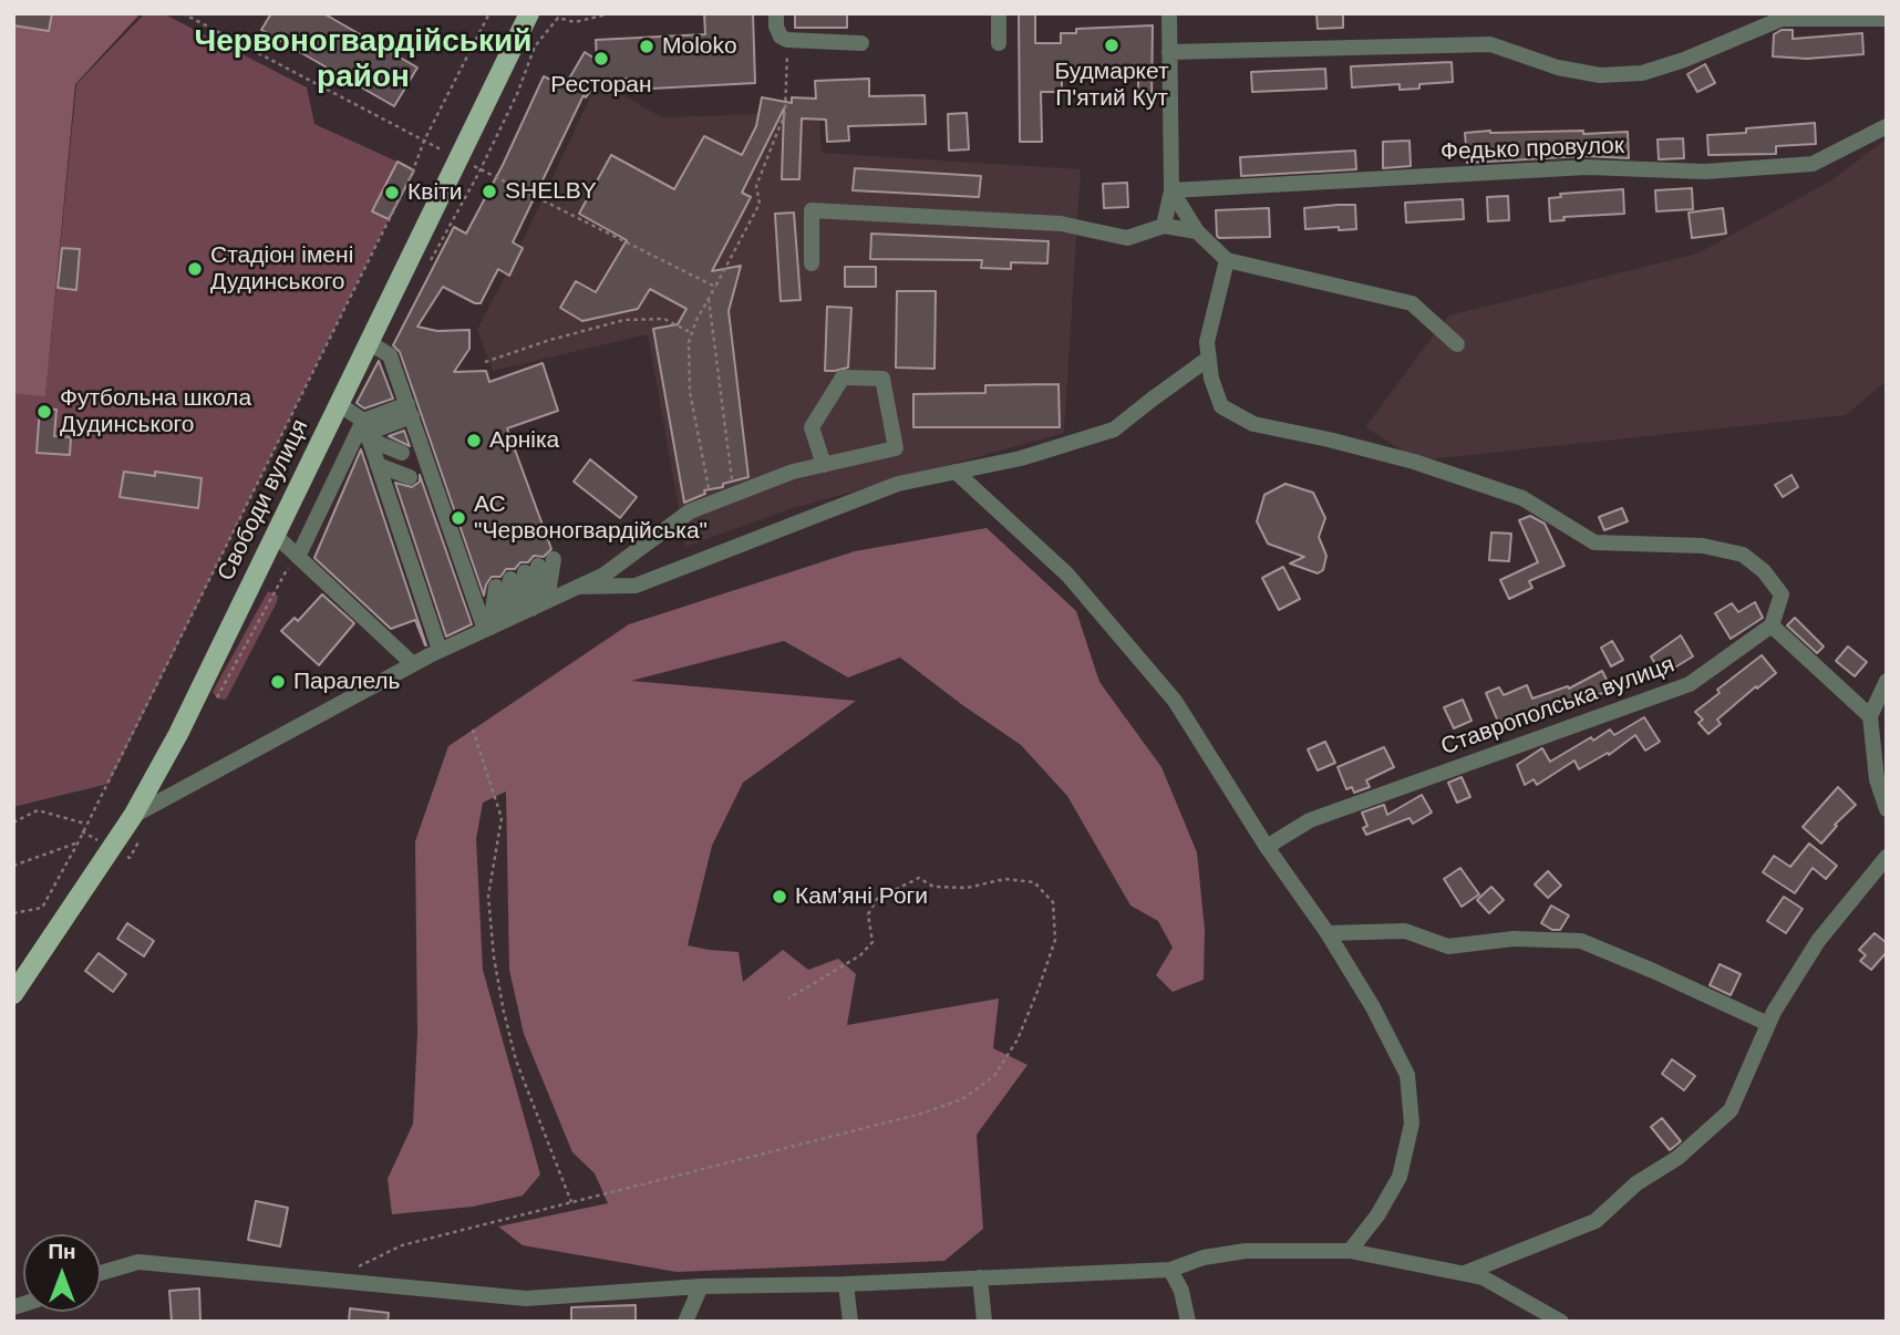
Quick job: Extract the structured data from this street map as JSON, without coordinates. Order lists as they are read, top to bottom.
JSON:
{
  "streets": {
    "main road": ["Свободи вулиця"],
    "street": ["Федько провулок", "Ставрополська вулиця"]
  },
  "districts": ["Червоногвардійський район"],
  "places": [
    "Будмаркет П'ятий Кут",
    "Moloko",
    "Ресторан",
    "SHELBY",
    "Квіти",
    "Стадіон імені Дудинського",
    "Футбольна школа Дудинського",
    "Арніка",
    "АС \"Червоногвардійська\"",
    "Паралель",
    "Кам'яні Роги"
  ],
  "north": "top"
}
